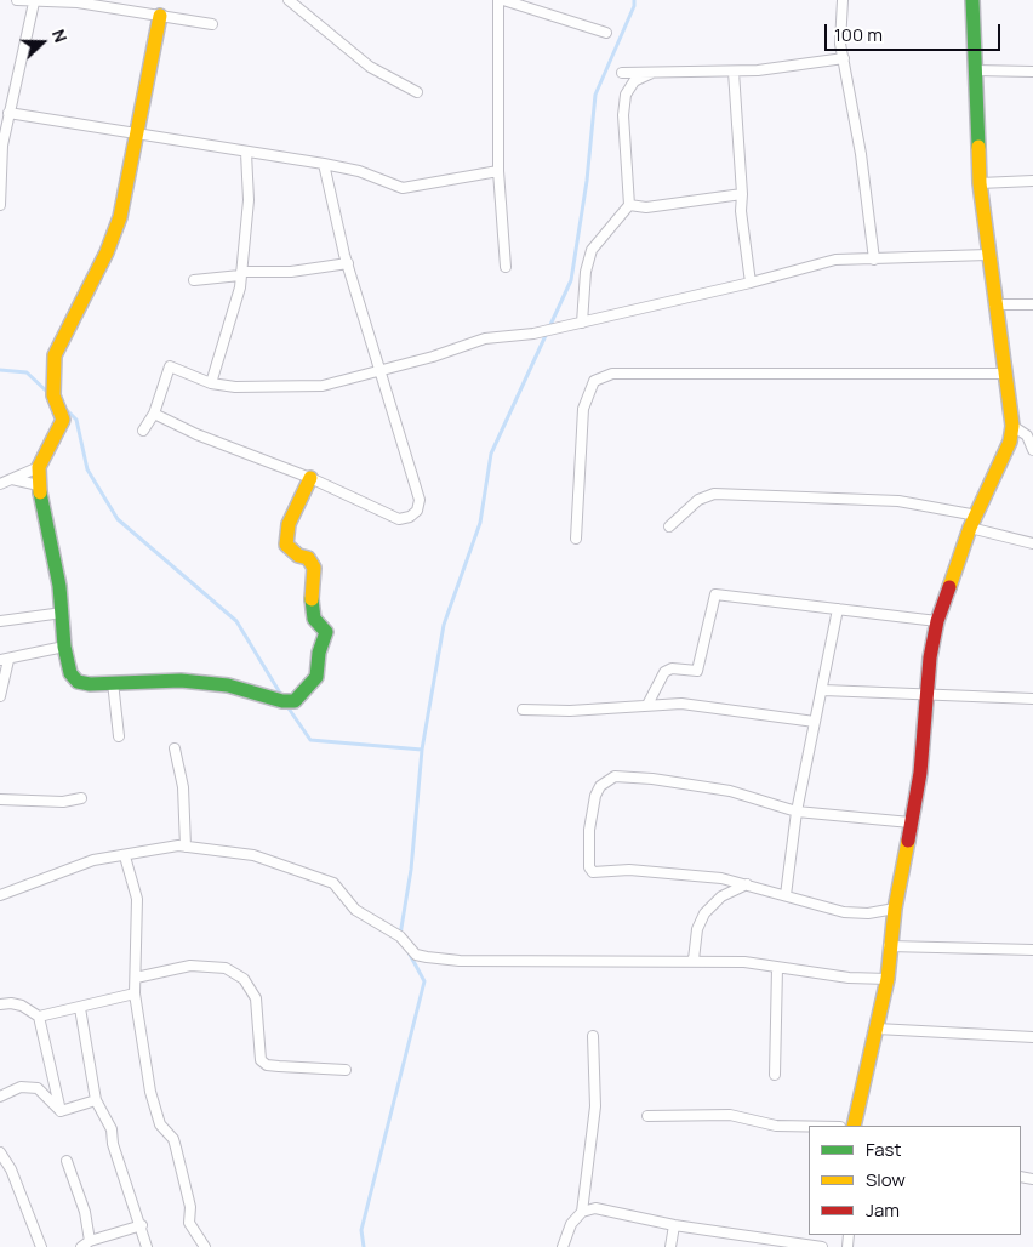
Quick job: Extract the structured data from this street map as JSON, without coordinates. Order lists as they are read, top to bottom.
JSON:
{
  "legend": ["Fast", "Slow", "Jam"],
  "scale_bar": "100 m",
  "north": "right"
}
